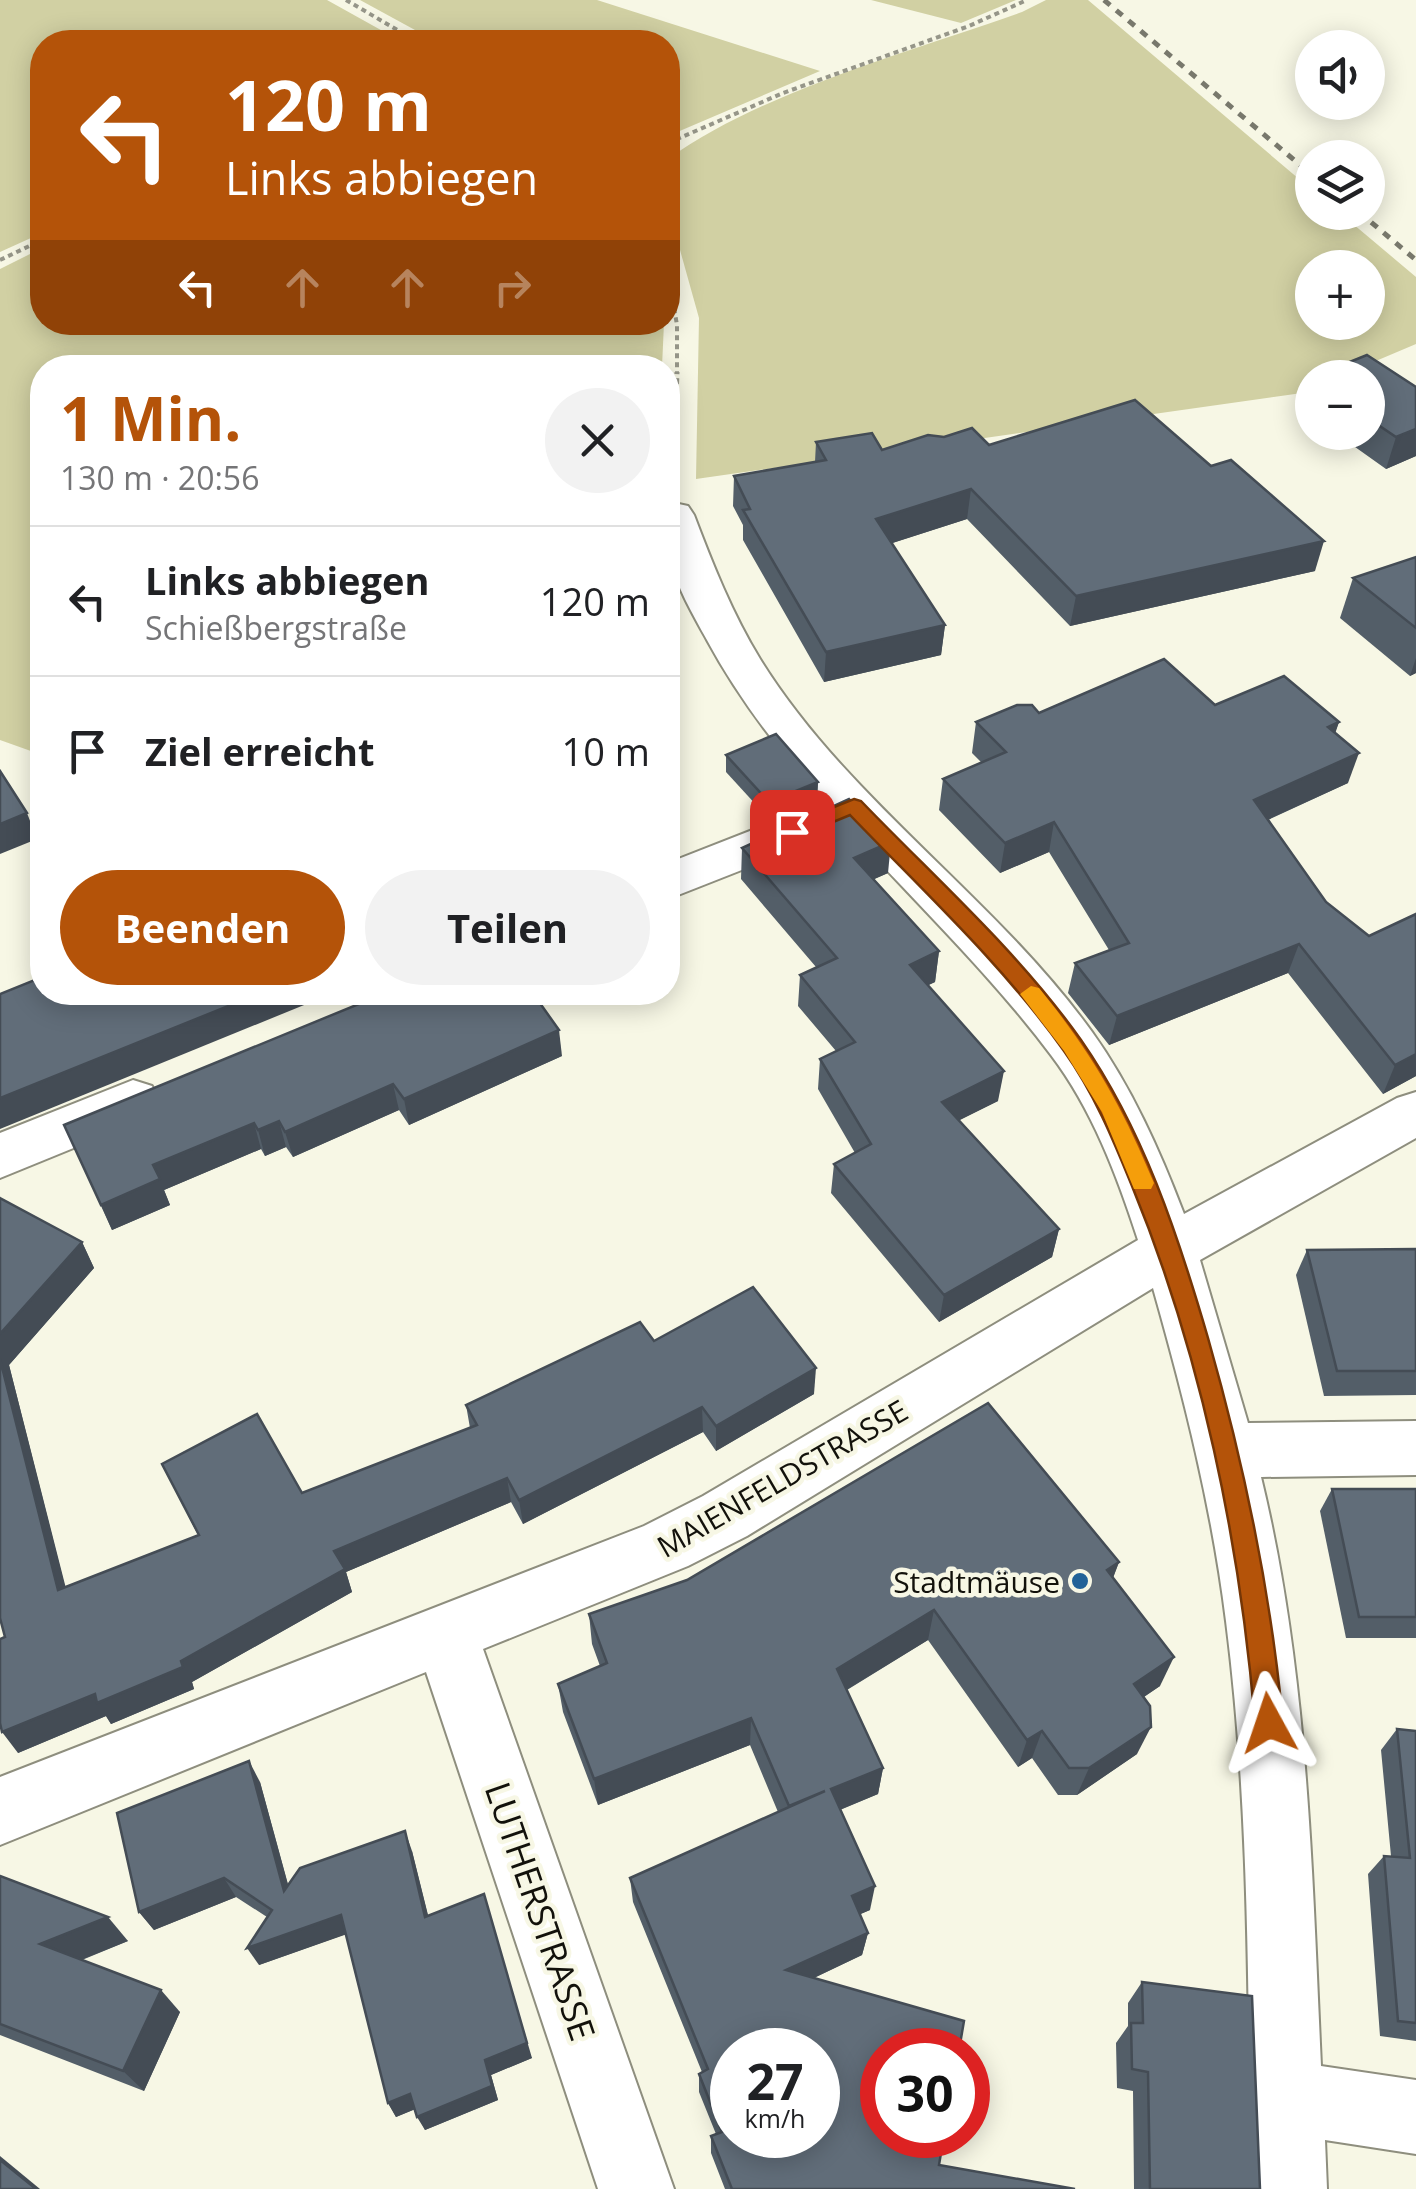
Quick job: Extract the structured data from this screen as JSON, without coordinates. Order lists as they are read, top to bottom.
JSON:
{
  "streets": {
    "street": ["MAIENFELDSTRASSE", "LUTHERSTRASSE"]
  },
  "crossings": [
    ["MAIENFELDSTRASSE", "LUTHERSTRASSE"]
  ],
  "places": ["Stadtmäuse"],
  "page": {
    "map_buttons": ["+", "−"],
    "turn": ["120 m", "Links abbiegen"],
    "heading": ["1 Min.", "130 m · 20:56"],
    "list": [
      {
        "name": "Links abbiegen",
        "note": "Schießbergstraße",
        "value": "120 m"
      },
      {
        "name": "Ziel erreicht",
        "value": "10 m"
      }
    ],
    "buttons": ["Beenden", "Teilen"],
    "speed": "27 km/h",
    "limit": "30"
  }
}
